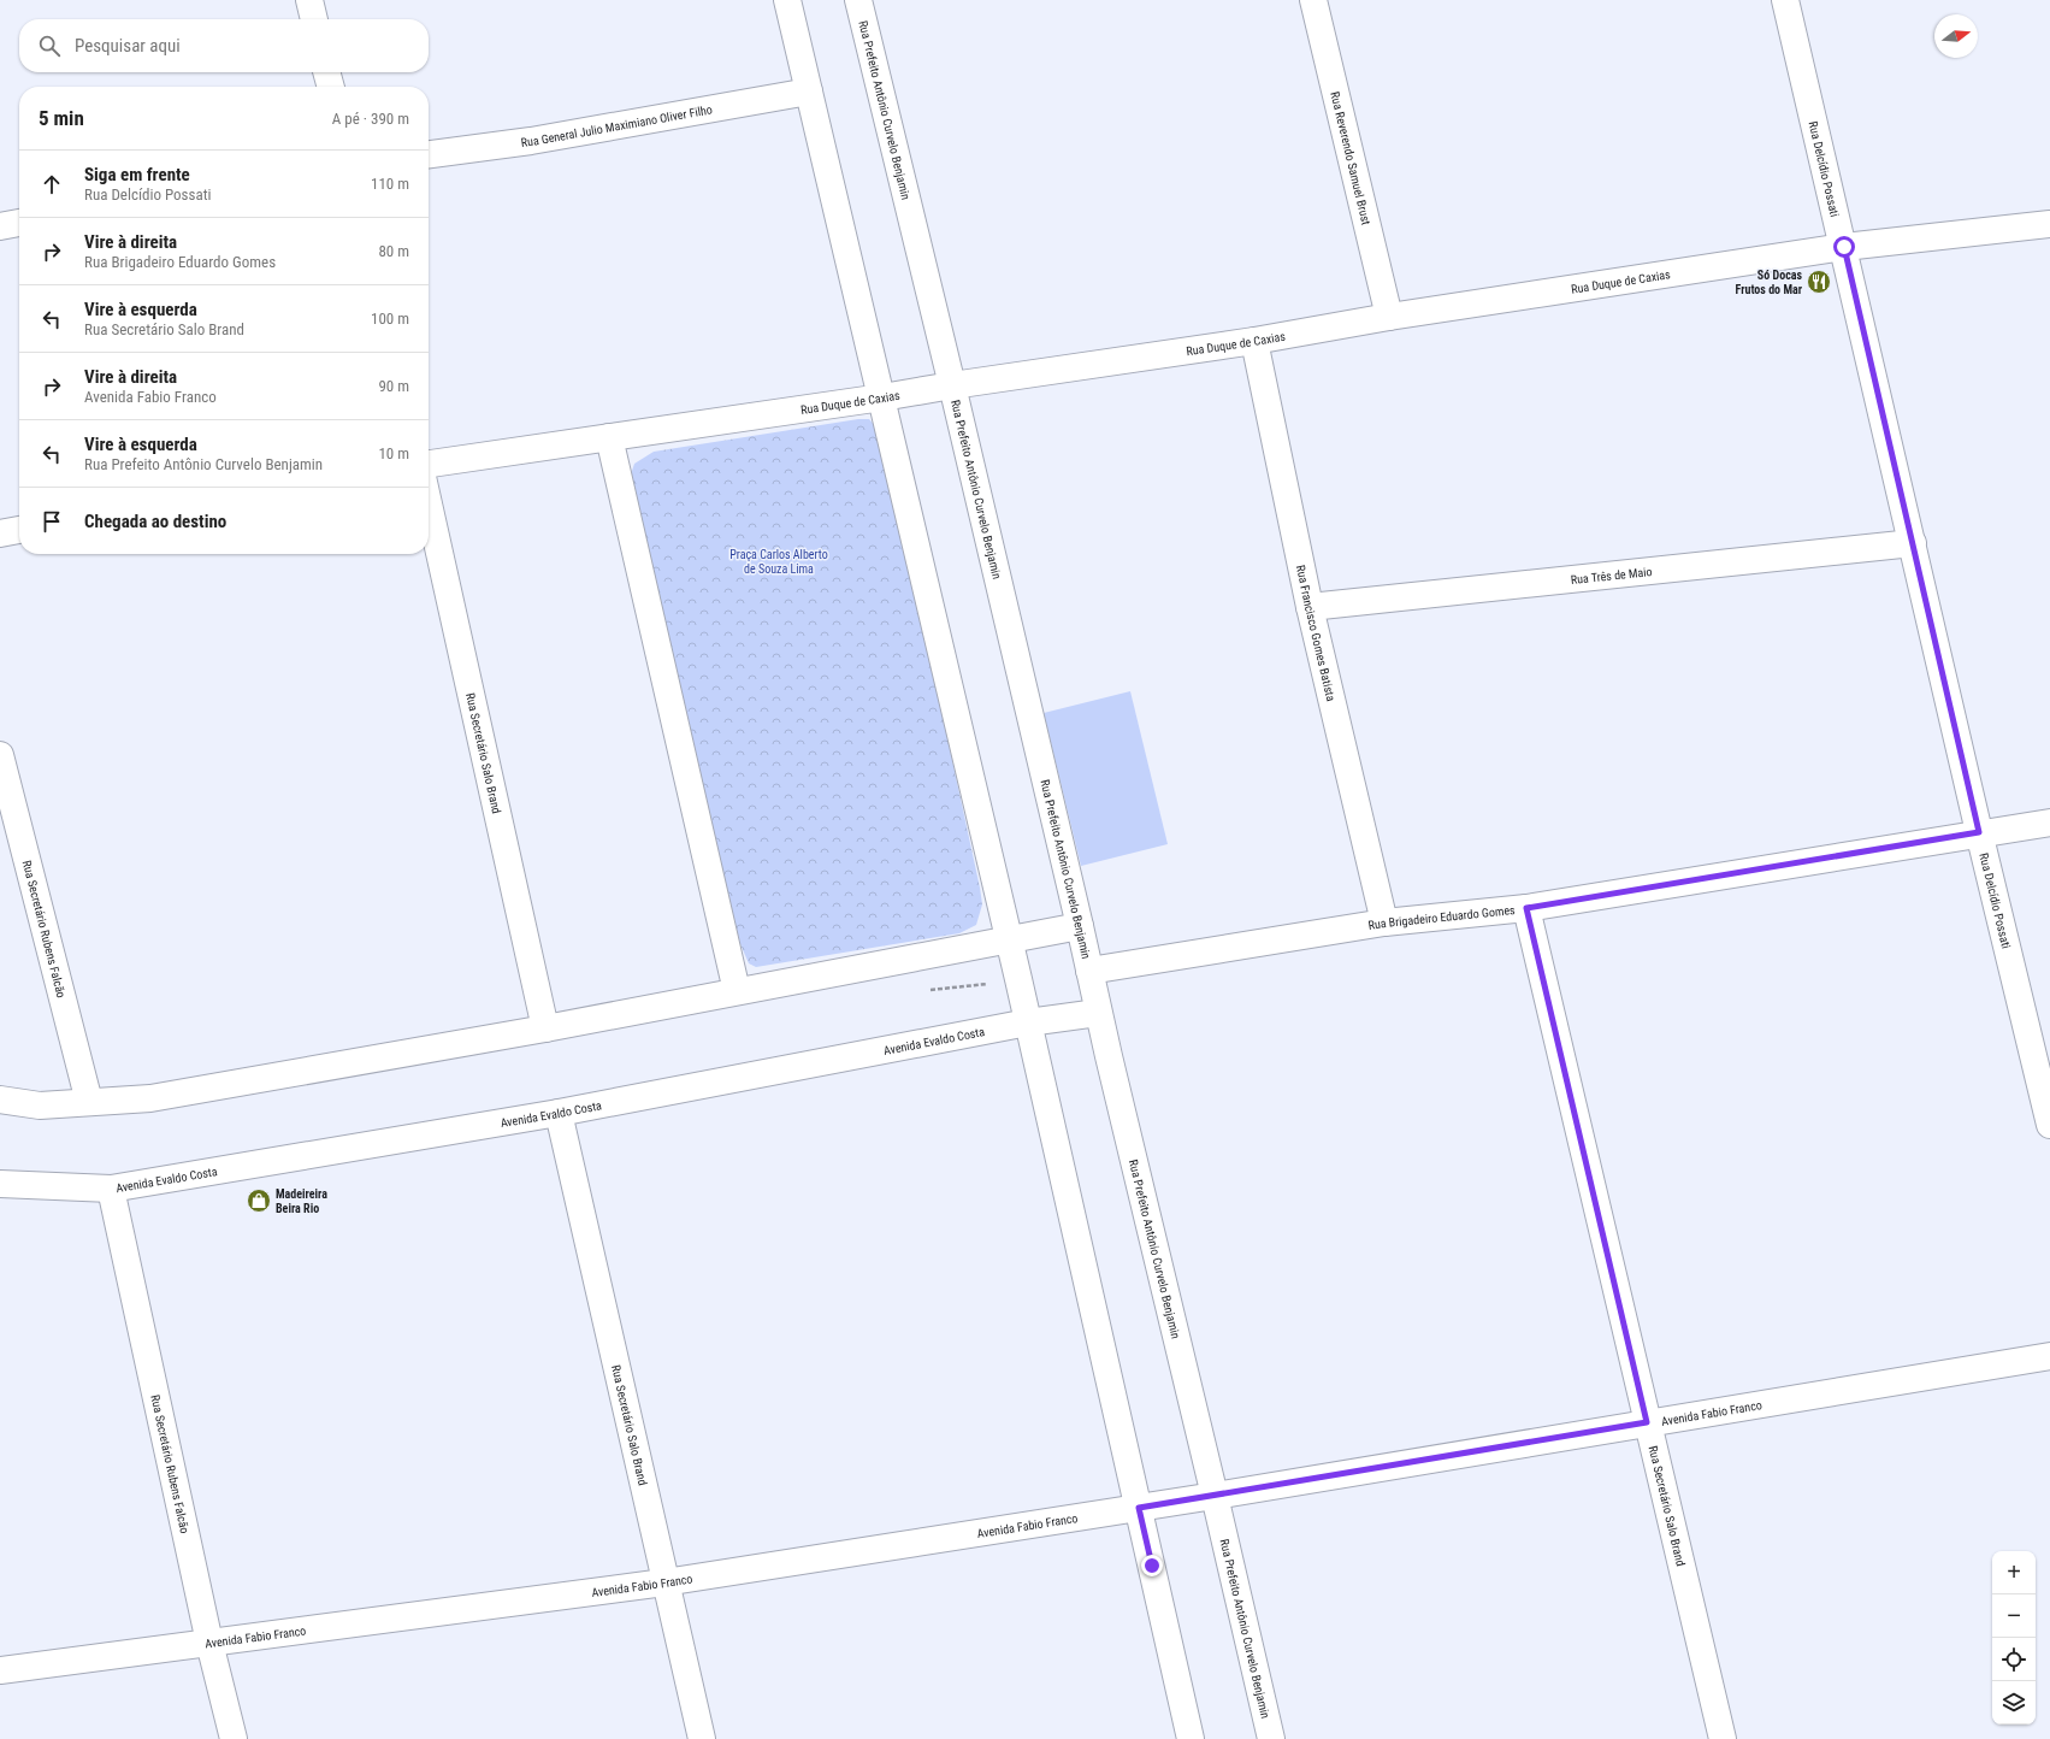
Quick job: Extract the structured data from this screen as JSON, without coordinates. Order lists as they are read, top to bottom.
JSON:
{
  "streets": {
    "street": [
      "Rua Prefeito Antônio Curvelo Benjamin",
      "Rua General Julio Maximiano Oliver Filho",
      "Rua Reverendo Samuel Brust",
      "Rua Delcídio Possati",
      "Rua Duque de Caxias",
      "Rua Três de Maio",
      "Rua Francisco Gomes Batista",
      "Rua Secretário Salo Brand",
      "Rua Brigadeiro Eduardo Gomes",
      "Rua Secretário Rubens Falcão",
      "Avenida Evaldo Costa",
      "Avenida Fabio Franco"
    ]
  },
  "crossings": [
    ["Rua Prefeito Antônio Curvelo Benjamin", "Rua Duque de Caxias"],
    ["Rua Prefeito Antônio Curvelo Benjamin", "Rua Brigadeiro Eduardo Gomes"],
    ["Rua Prefeito Antônio Curvelo Benjamin", "Avenida Evaldo Costa"],
    ["Rua Prefeito Antônio Curvelo Benjamin", "Avenida Fabio Franco"],
    ["Rua Reverendo Samuel Brust", "Rua Duque de Caxias"],
    ["Rua Delcídio Possati", "Rua Duque de Caxias"],
    ["Rua Delcídio Possati", "Rua Três de Maio"],
    ["Rua Delcídio Possati", "Rua Brigadeiro Eduardo Gomes"],
    ["Rua Duque de Caxias", "Rua Francisco Gomes Batista"],
    ["Rua Três de Maio", "Rua Francisco Gomes Batista"],
    ["Rua Francisco Gomes Batista", "Rua Brigadeiro Eduardo Gomes"],
    ["Rua Secretário Salo Brand", "Rua Brigadeiro Eduardo Gomes"],
    ["Rua Secretário Salo Brand", "Avenida Evaldo Costa"],
    ["Rua Secretário Salo Brand", "Avenida Fabio Franco"],
    ["Rua Secretário Rubens Falcão", "Avenida Evaldo Costa"],
    ["Rua Secretário Rubens Falcão", "Avenida Fabio Franco"]
  ],
  "parks": ["Praça Carlos Alberto de Souza Lima"],
  "places": {
    "restaurant": ["Só Docas Frutos do Mar"],
    "shop": ["Madeireira Beira Rio"]
  },
  "north": "right",
  "page": {
    "search": "Pesquisar aqui",
    "heading": ["5 min", "A pé · 390 m"],
    "list": [
      ["Siga em frente", "Rua Delcídio Possati", "110 m"],
      ["Vire à direita", "Rua Brigadeiro Eduardo Gomes", "80 m"],
      ["Vire à esquerda", "Rua Secretário Salo Brand", "100 m"],
      ["Vire à direita", "Avenida Fabio Franco", "90 m"],
      ["Vire à esquerda", "Rua Prefeito Antônio Curvelo Benjamin", "10 m"],
      "Chegada ao destino"
    ],
    "map_buttons": ["+", "−"]
  }
}
